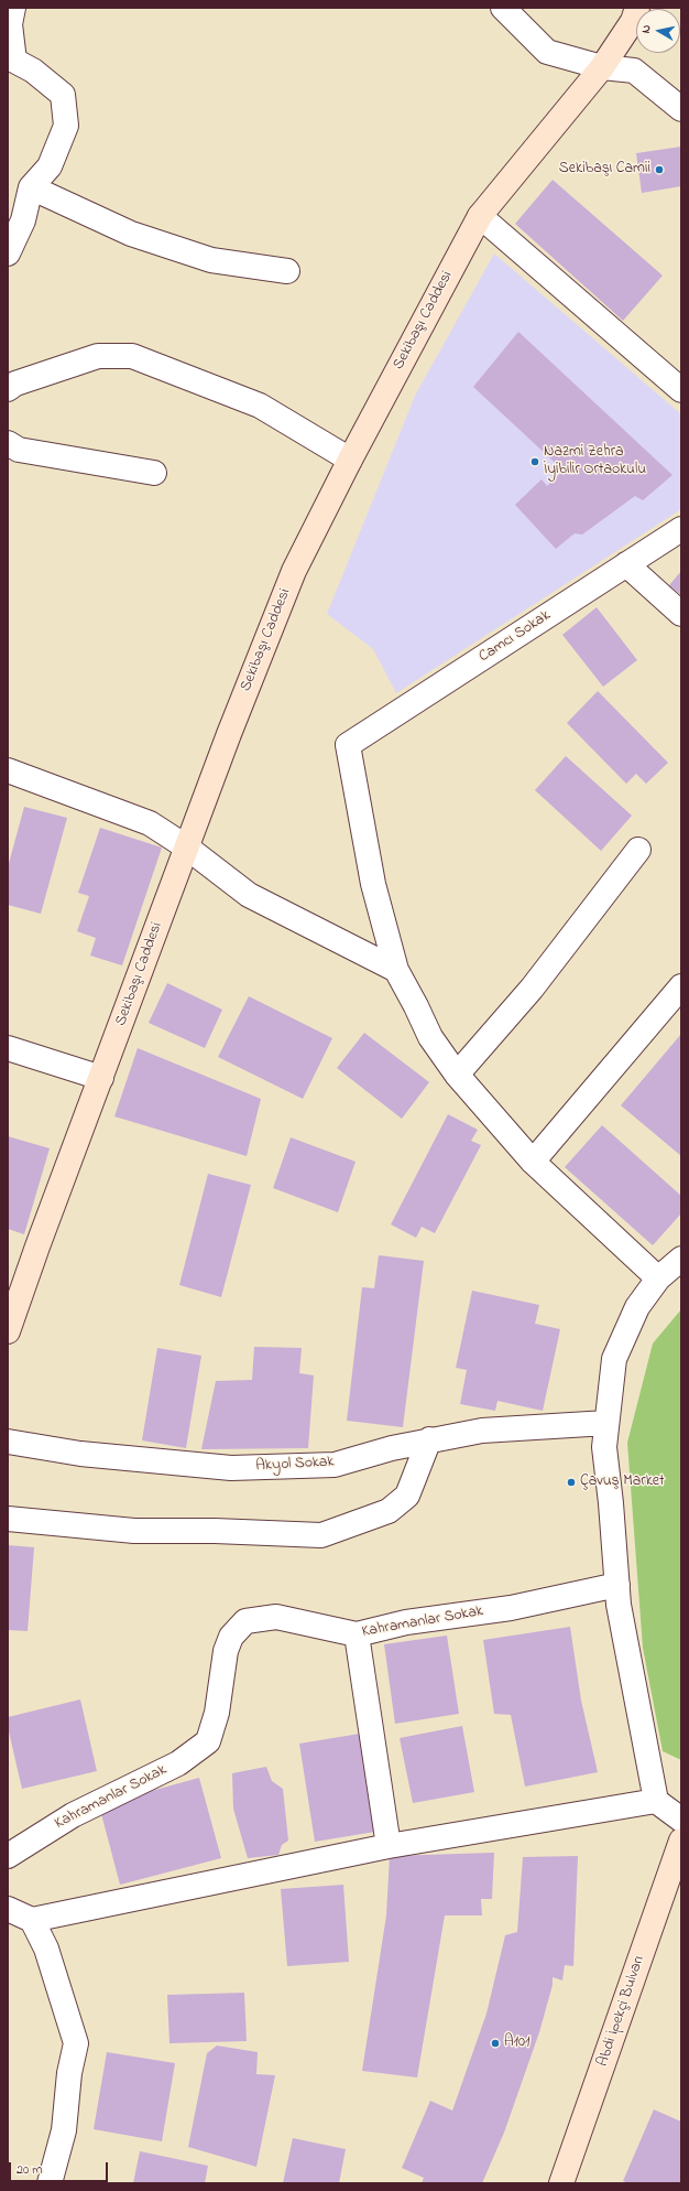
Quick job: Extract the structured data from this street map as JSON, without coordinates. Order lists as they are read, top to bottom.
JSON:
{
  "streets": {
    "street": [
      "Sekibaşı Caddesi",
      "Camcı Sokak",
      "Akyol Sokak",
      "Kahramanlar Sokak",
      "Abdi İpekçi Bulvarı"
    ]
  },
  "places": [
    "Sekibaşı Camii",
    "Nazmi Zehra İyibilir Ortaokulu",
    "Çavuş Market",
    "A101"
  ],
  "scale_bar": "20 m",
  "north": "left"
}
